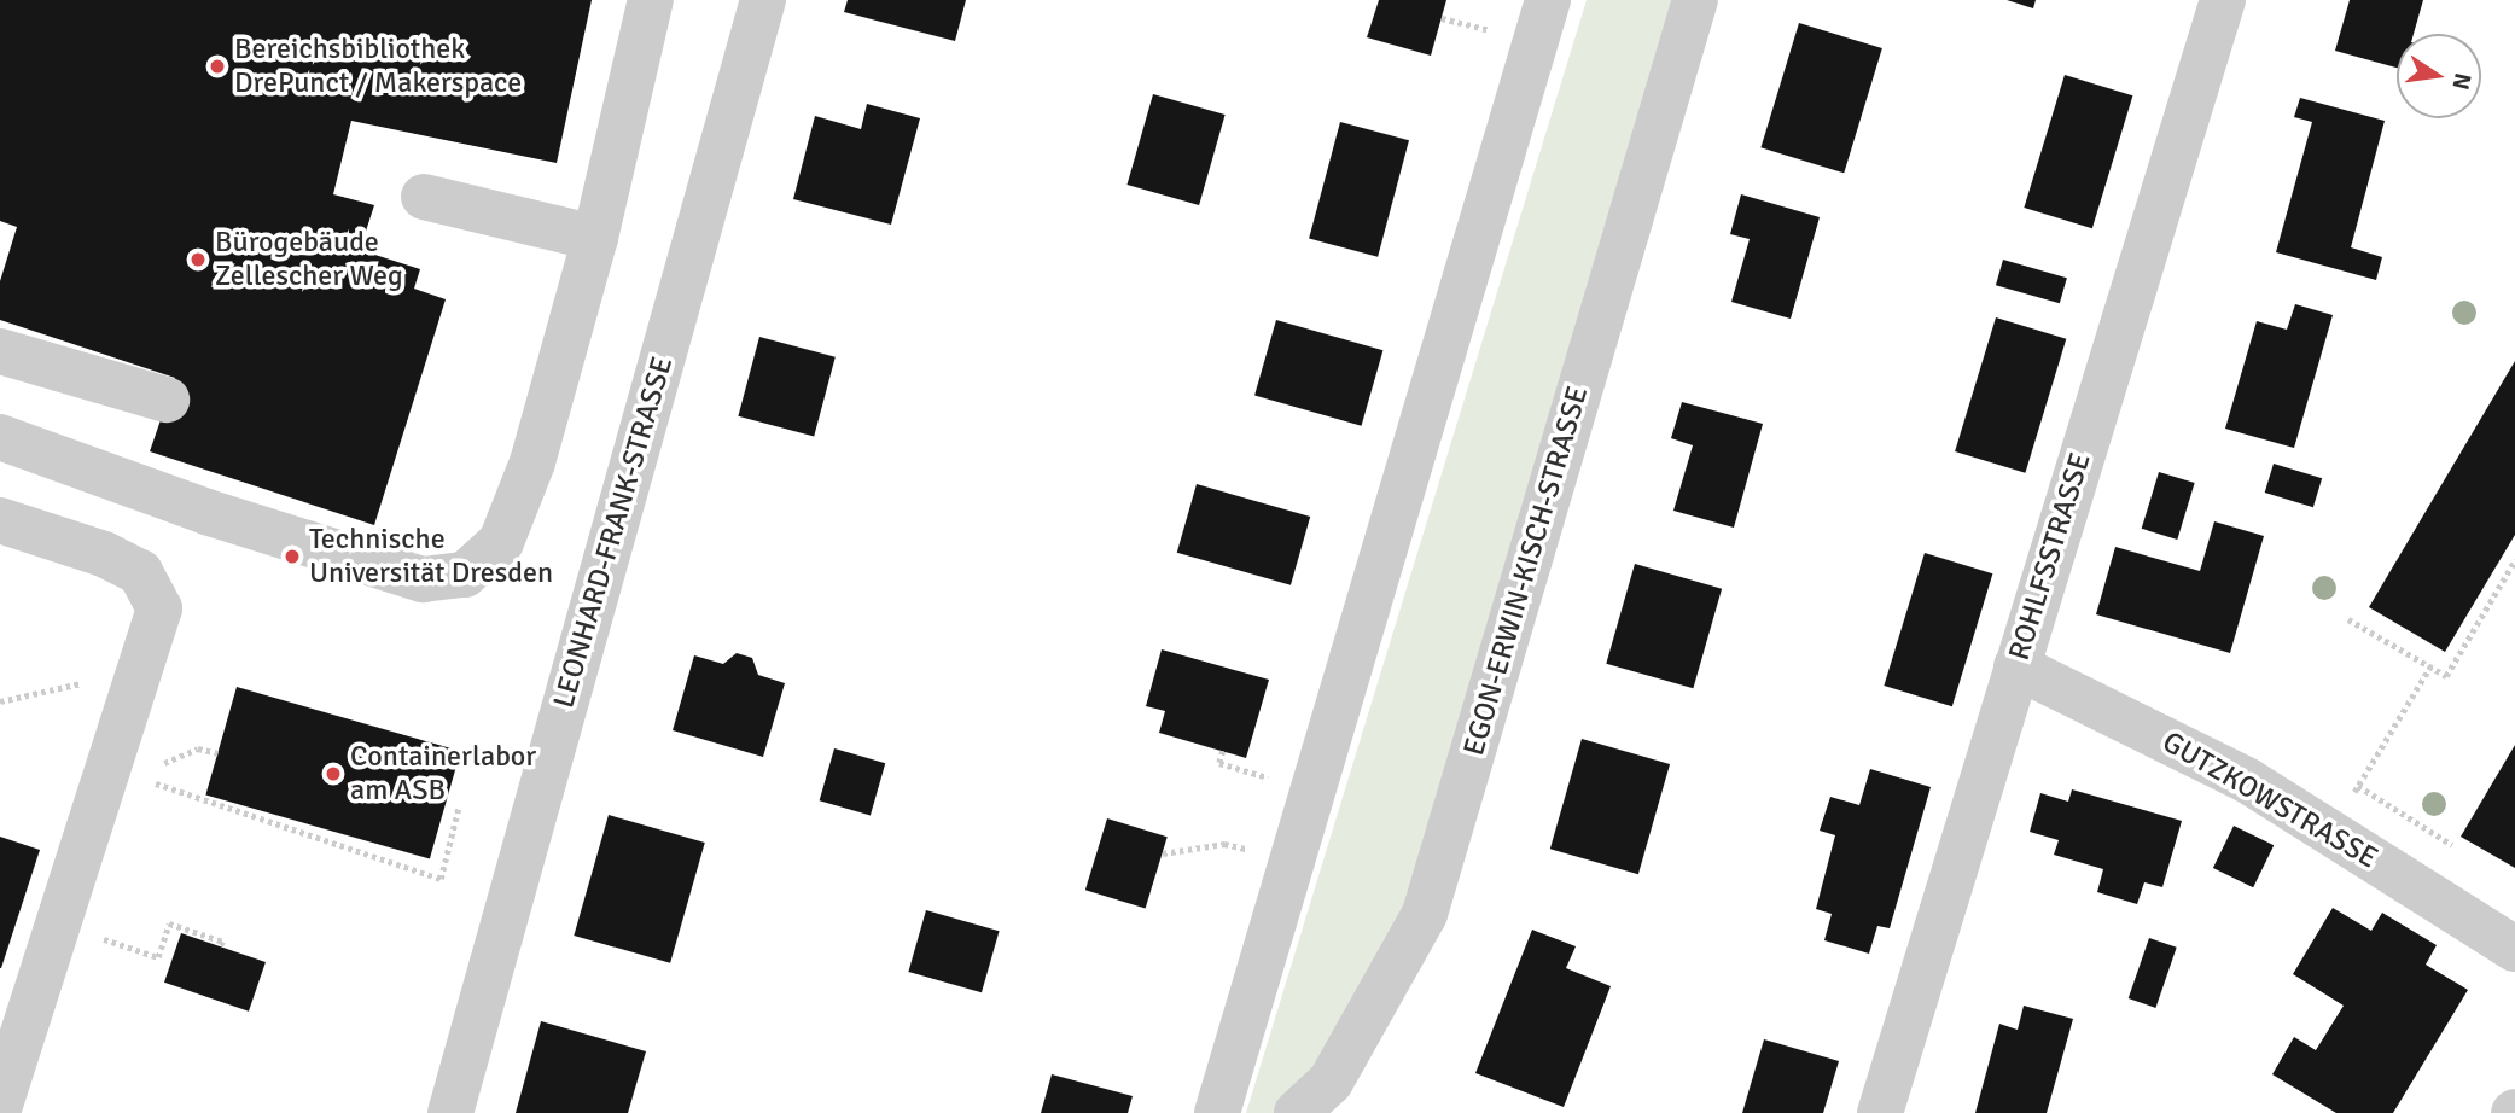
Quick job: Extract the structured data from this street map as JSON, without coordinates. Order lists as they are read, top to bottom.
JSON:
{
  "streets": {
    "street": [
      "LEONHARD-FRANK-STRASSE",
      "ROHLFSSTRASSE",
      "EGON-ERWIN-KISCH-STRASSE",
      "GUTZKOWSTRASSE"
    ]
  },
  "crossings": [
    ["ROHLFSSTRASSE", "GUTZKOWSTRASSE"]
  ],
  "places": [
    "Bereichsbibliothek DrePunct / Makerspace",
    "Bürogebäude Zellescher Weg",
    "Technische Universität Dresden",
    "Containerlabor am ASB"
  ],
  "north": "right"
}
